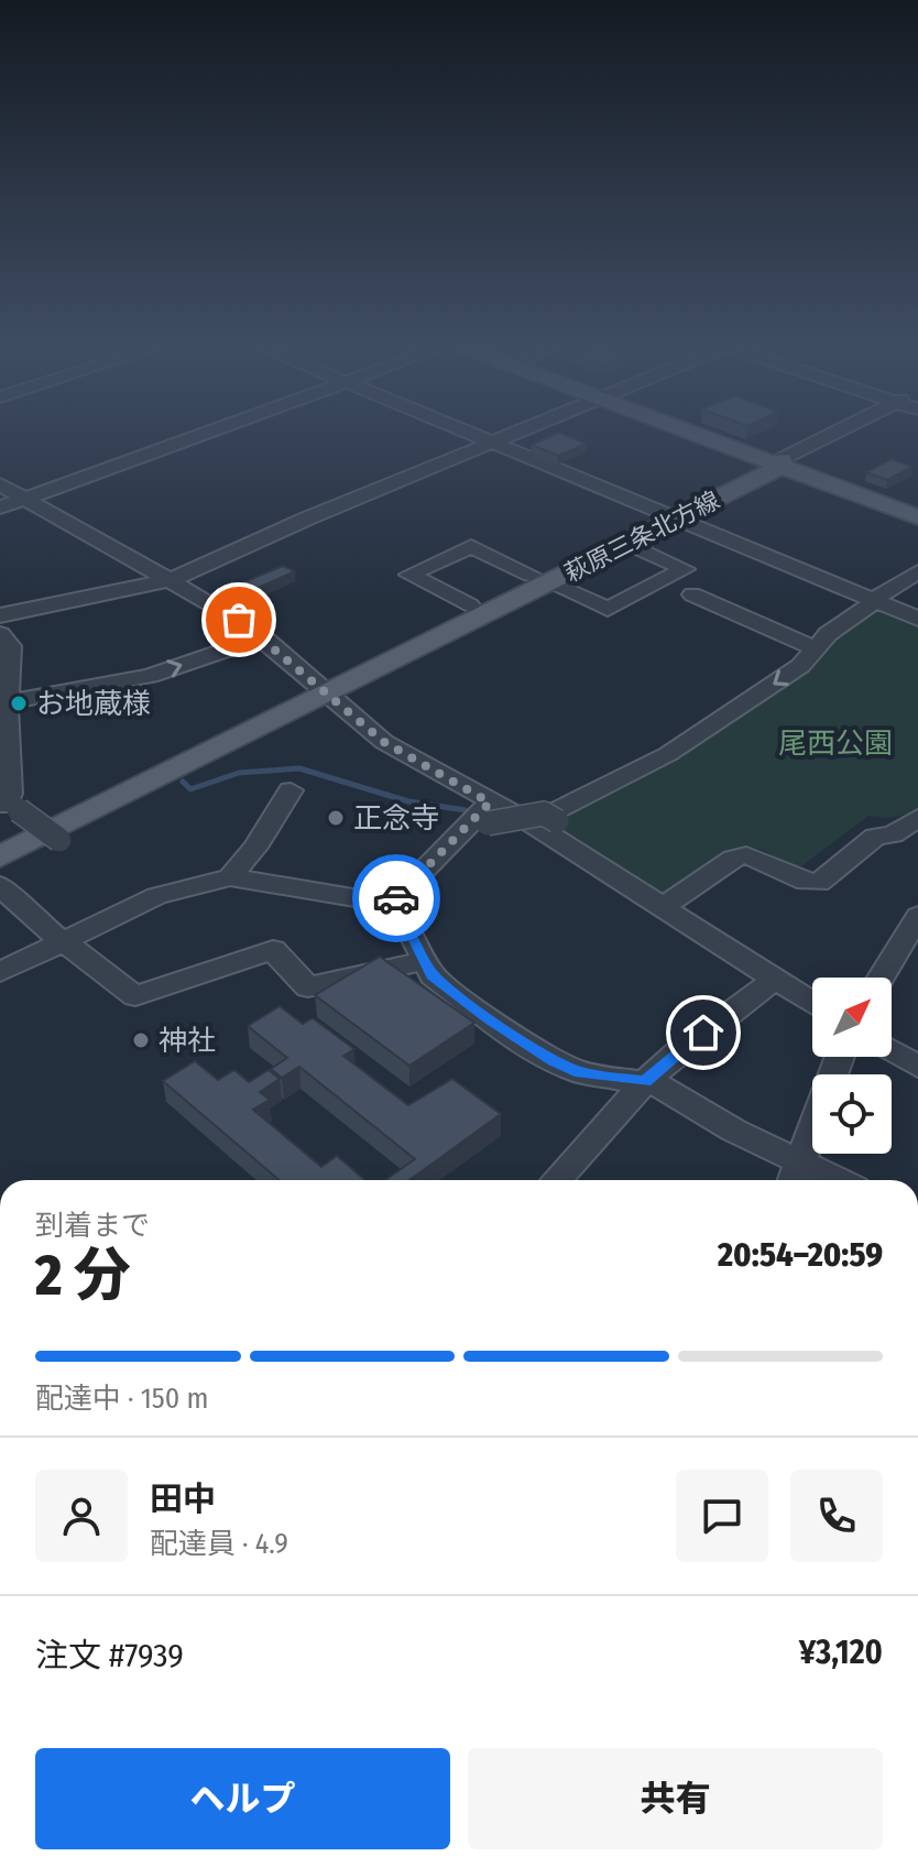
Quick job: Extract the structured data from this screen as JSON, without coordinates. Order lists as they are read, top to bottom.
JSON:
{
  "streets": {
    "main road": ["萩原三条北方線"]
  },
  "parks": ["尾西公園"],
  "places": ["お地蔵様", "正念寺", "神社"],
  "north": "top right",
  "page": {
    "heading": ["2 分", "到着まで", "20:54–20:59"],
    "panel": [
      "田中",
      "配達員 · 4.9",
      "注文 #7939",
      "¥3,120"
    ],
    "bar": "配達中 · 150 m",
    "buttons": ["ヘルプ", "共有"]
  }
}
